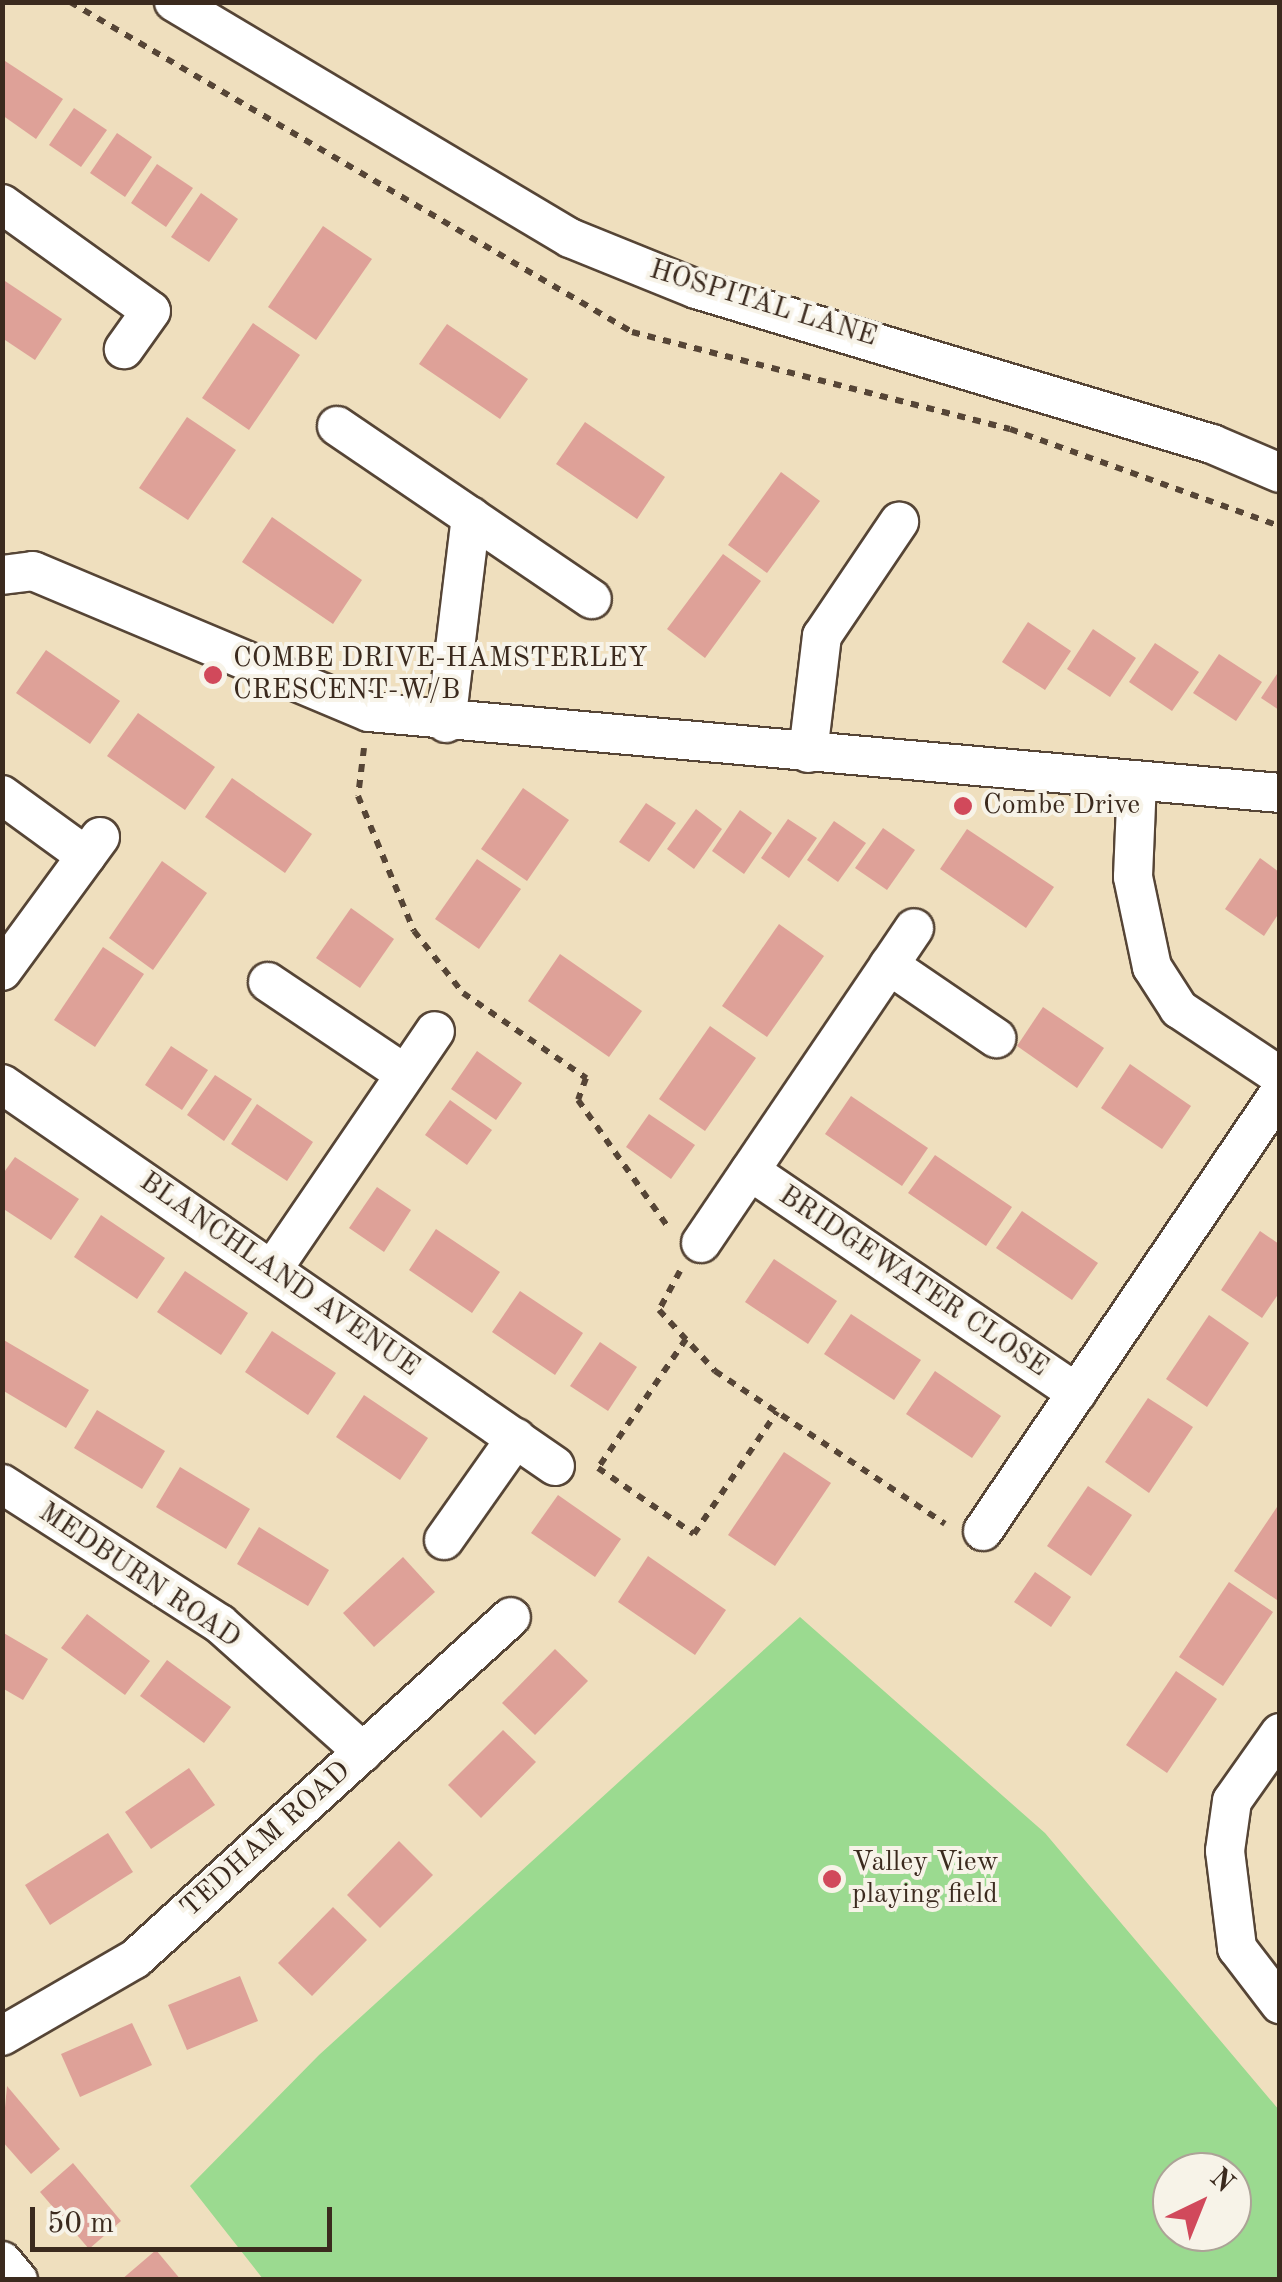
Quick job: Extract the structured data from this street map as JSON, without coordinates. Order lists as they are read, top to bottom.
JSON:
{
  "streets": {
    "street": [
      "HOSPITAL LANE",
      "BLANCHLAND AVENUE",
      "BRIDGEWATER CLOSE",
      "MEDBURN ROAD",
      "TEDHAM ROAD"
    ]
  },
  "crossings": [
    ["MEDBURN ROAD", "TEDHAM ROAD"]
  ],
  "places": ["COMBE DRIVE-HAMSTERLEY CRESCENT-W/B", "Combe Drive", "Valley View playing field"],
  "scale_bar": "50 m",
  "north": "top right"
}
